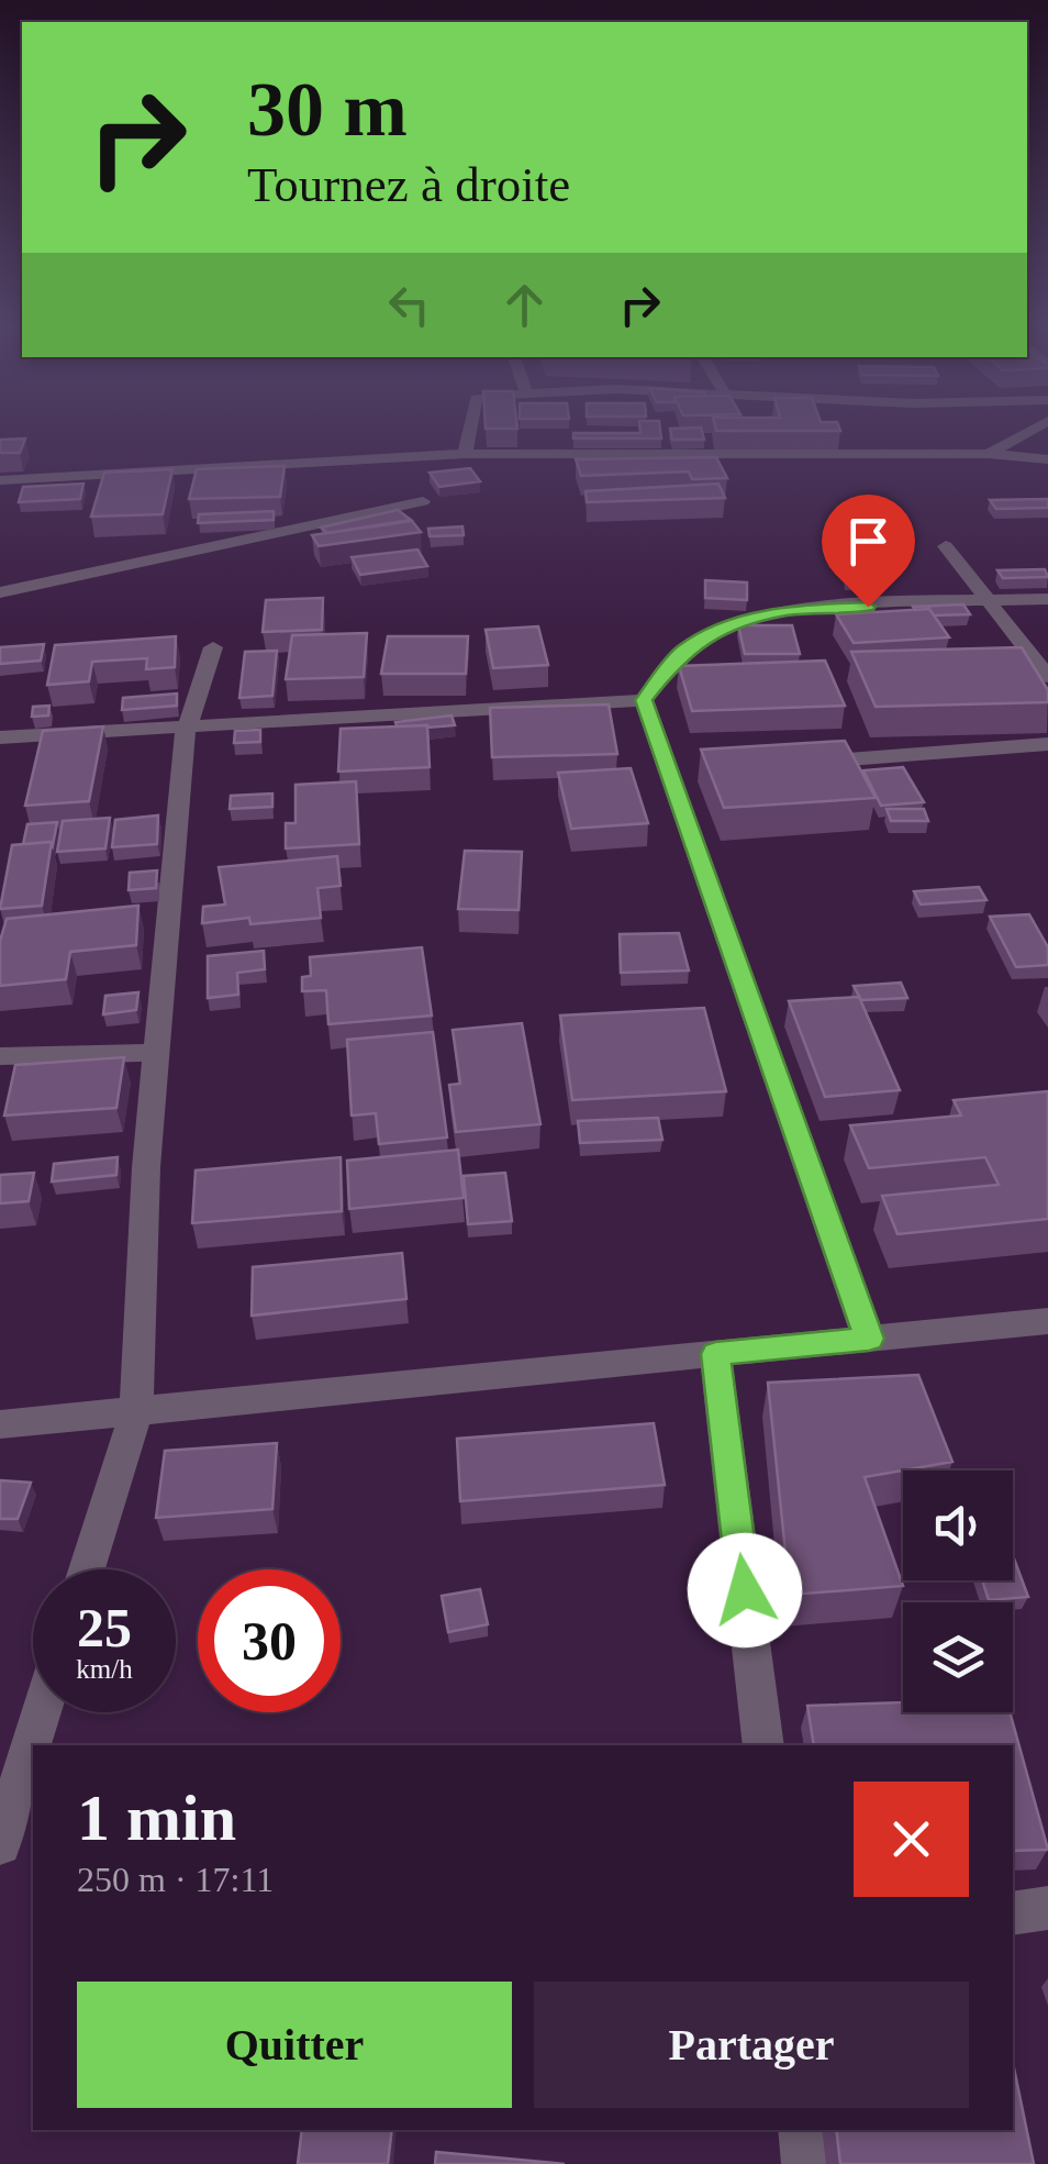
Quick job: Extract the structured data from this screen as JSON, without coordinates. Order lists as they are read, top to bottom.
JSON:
{
  "page": {
    "turn": ["30 m", "Tournez à droite"],
    "speed": "25 km/h",
    "limit": "30",
    "heading": ["1 min", "250 m · 17:11"],
    "buttons": ["Quitter", "Partager"]
  }
}
